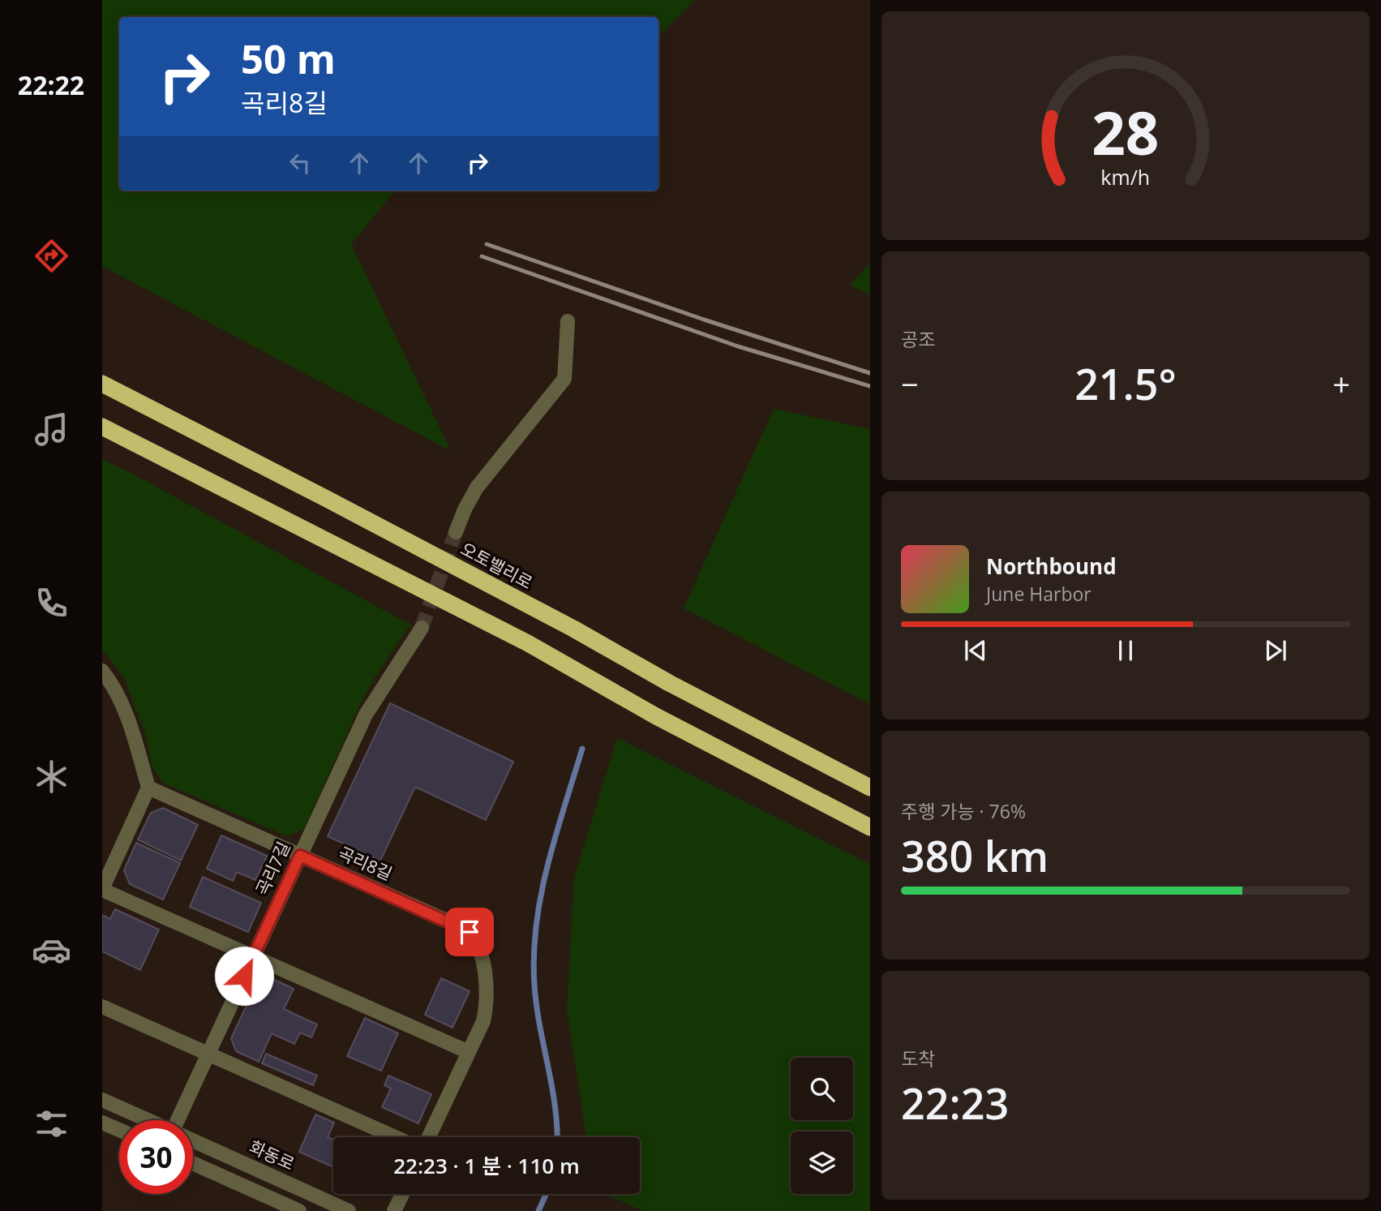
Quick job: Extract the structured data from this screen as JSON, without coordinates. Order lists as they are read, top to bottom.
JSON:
{
  "streets": {
    "highway": ["오토밸리로"],
    "street": ["곡리8길", "곡리7길", "화동로"]
  },
  "crossings": [
    ["곡리8길", "곡리7길"]
  ],
  "page": {
    "tabs": "22:22",
    "turn": ["50 m", "곡리8길"],
    "tile": [
      "공조",
      ["주행 가능 · 76%", "380 km"],
      ["도착", "22:23"]
    ],
    "heat": ["−", "21.5°", "+"],
    "song": ["Northbound", "June Harbor"],
    "limit": "30",
    "trip": "22:23 · 1 분 · 110 m",
    "gauge": ["28", "km/h"]
  }
}
